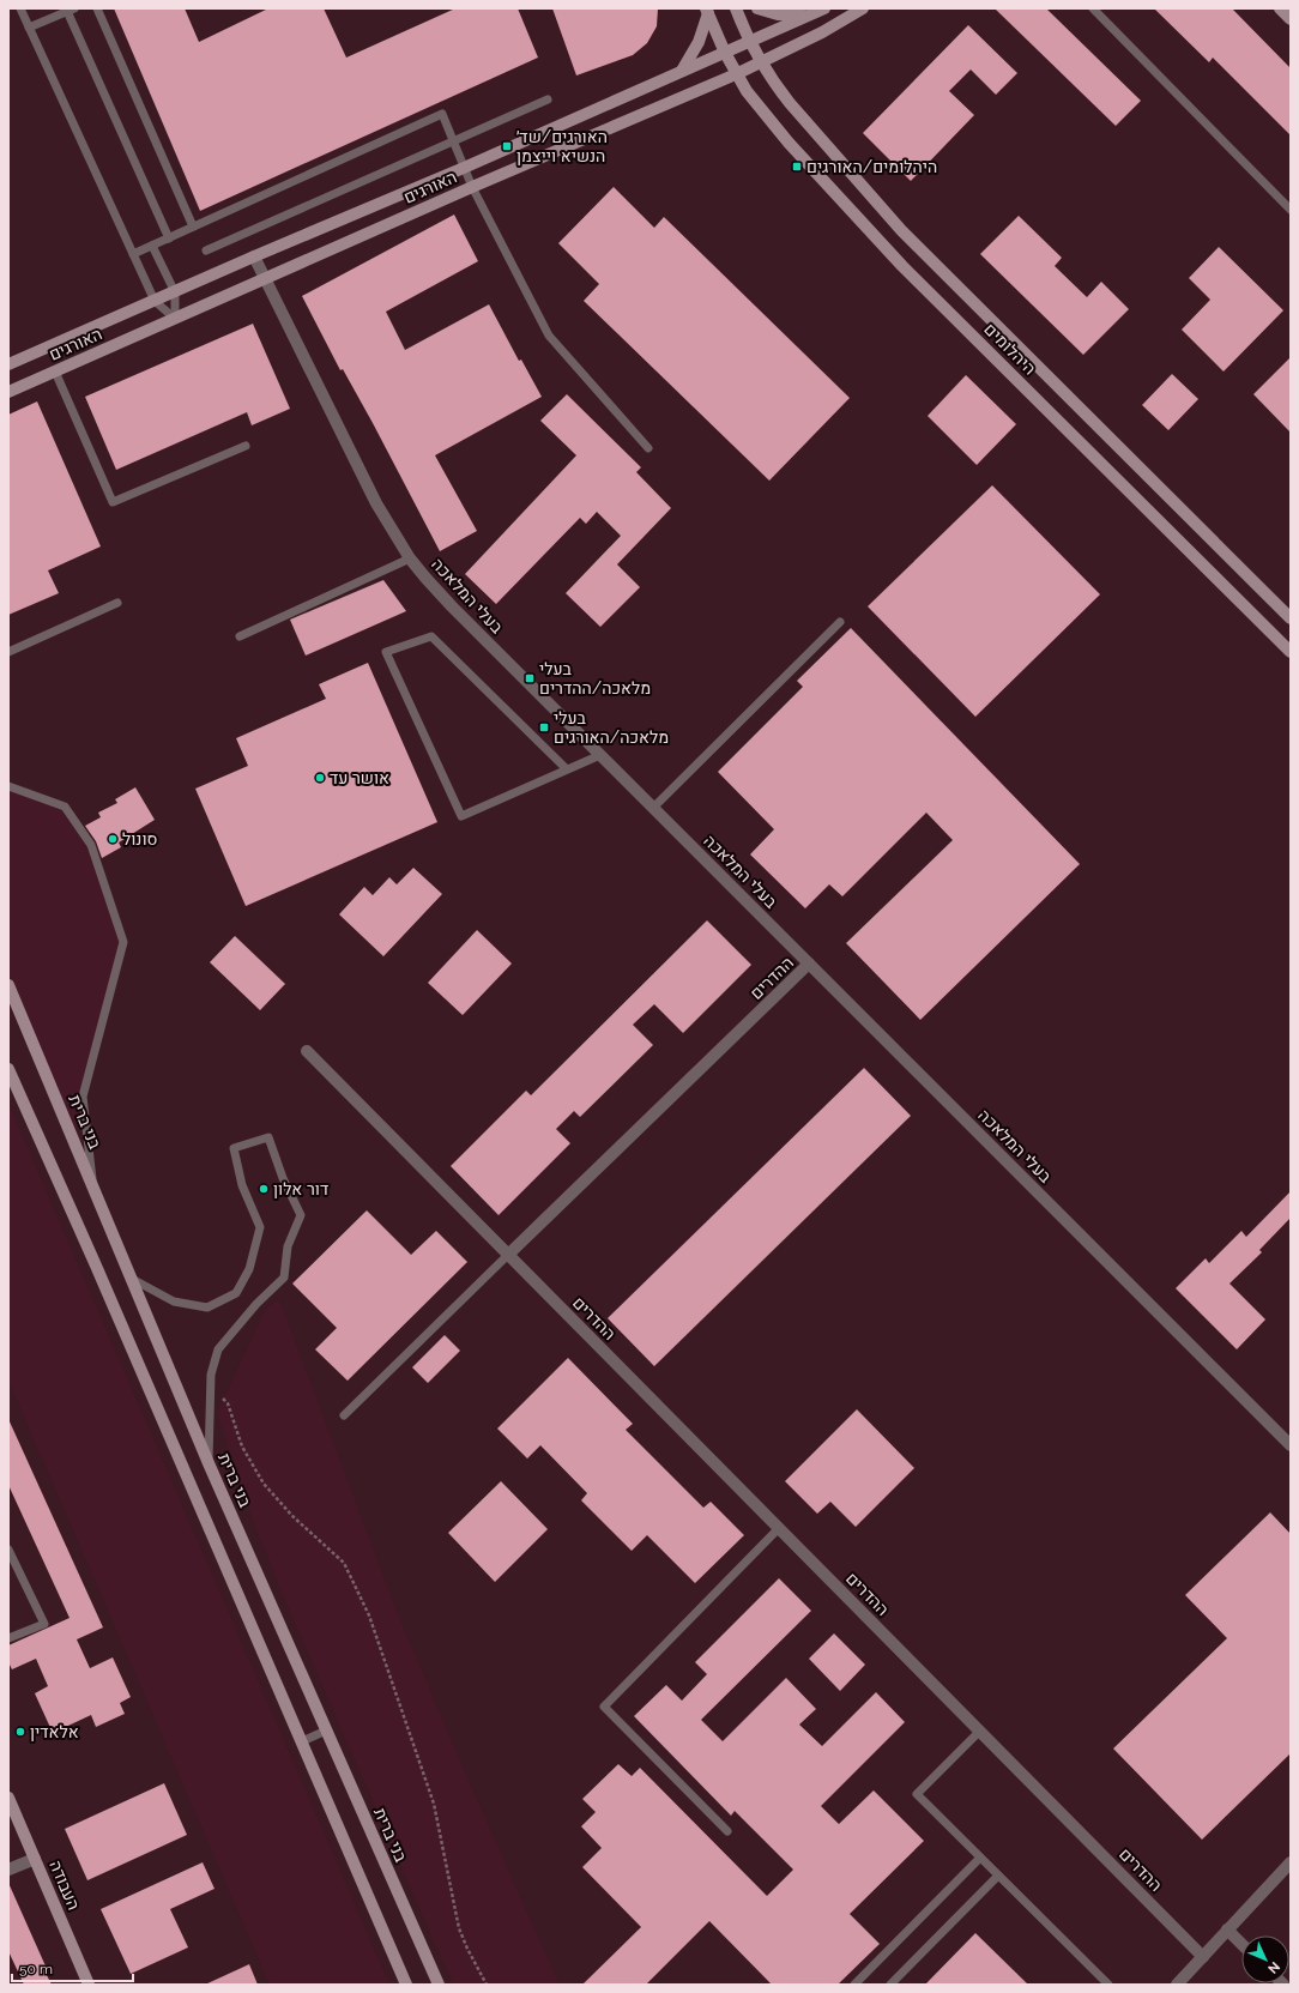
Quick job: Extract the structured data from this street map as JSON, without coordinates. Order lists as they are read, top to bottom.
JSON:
{
  "streets": {
    "street": [
      "האורגים",
      "היהלומים",
      "בעלי המלאכה",
      "ההדרים",
      "בני ברית",
      "העבודה"
    ]
  },
  "crossings": [
    ["האורגים", "היהלומים"],
    ["האורגים", "בעלי המלאכה"],
    ["בעלי המלאכה", "ההדרים"]
  ],
  "places": {
    "transit": [
      "האורגים/שד׳ הנשיא וייצמן",
      "היהלומים/האורגים",
      "בעלי מלאכה/ההדרים",
      "בעלי מלאכה/האורגים"
    ],
    "other": [
      "אושר עד",
      "סונול",
      "דור אלון",
      "אלאדין"
    ]
  },
  "scale_bar": "50 m",
  "north": "bottom right"
}
